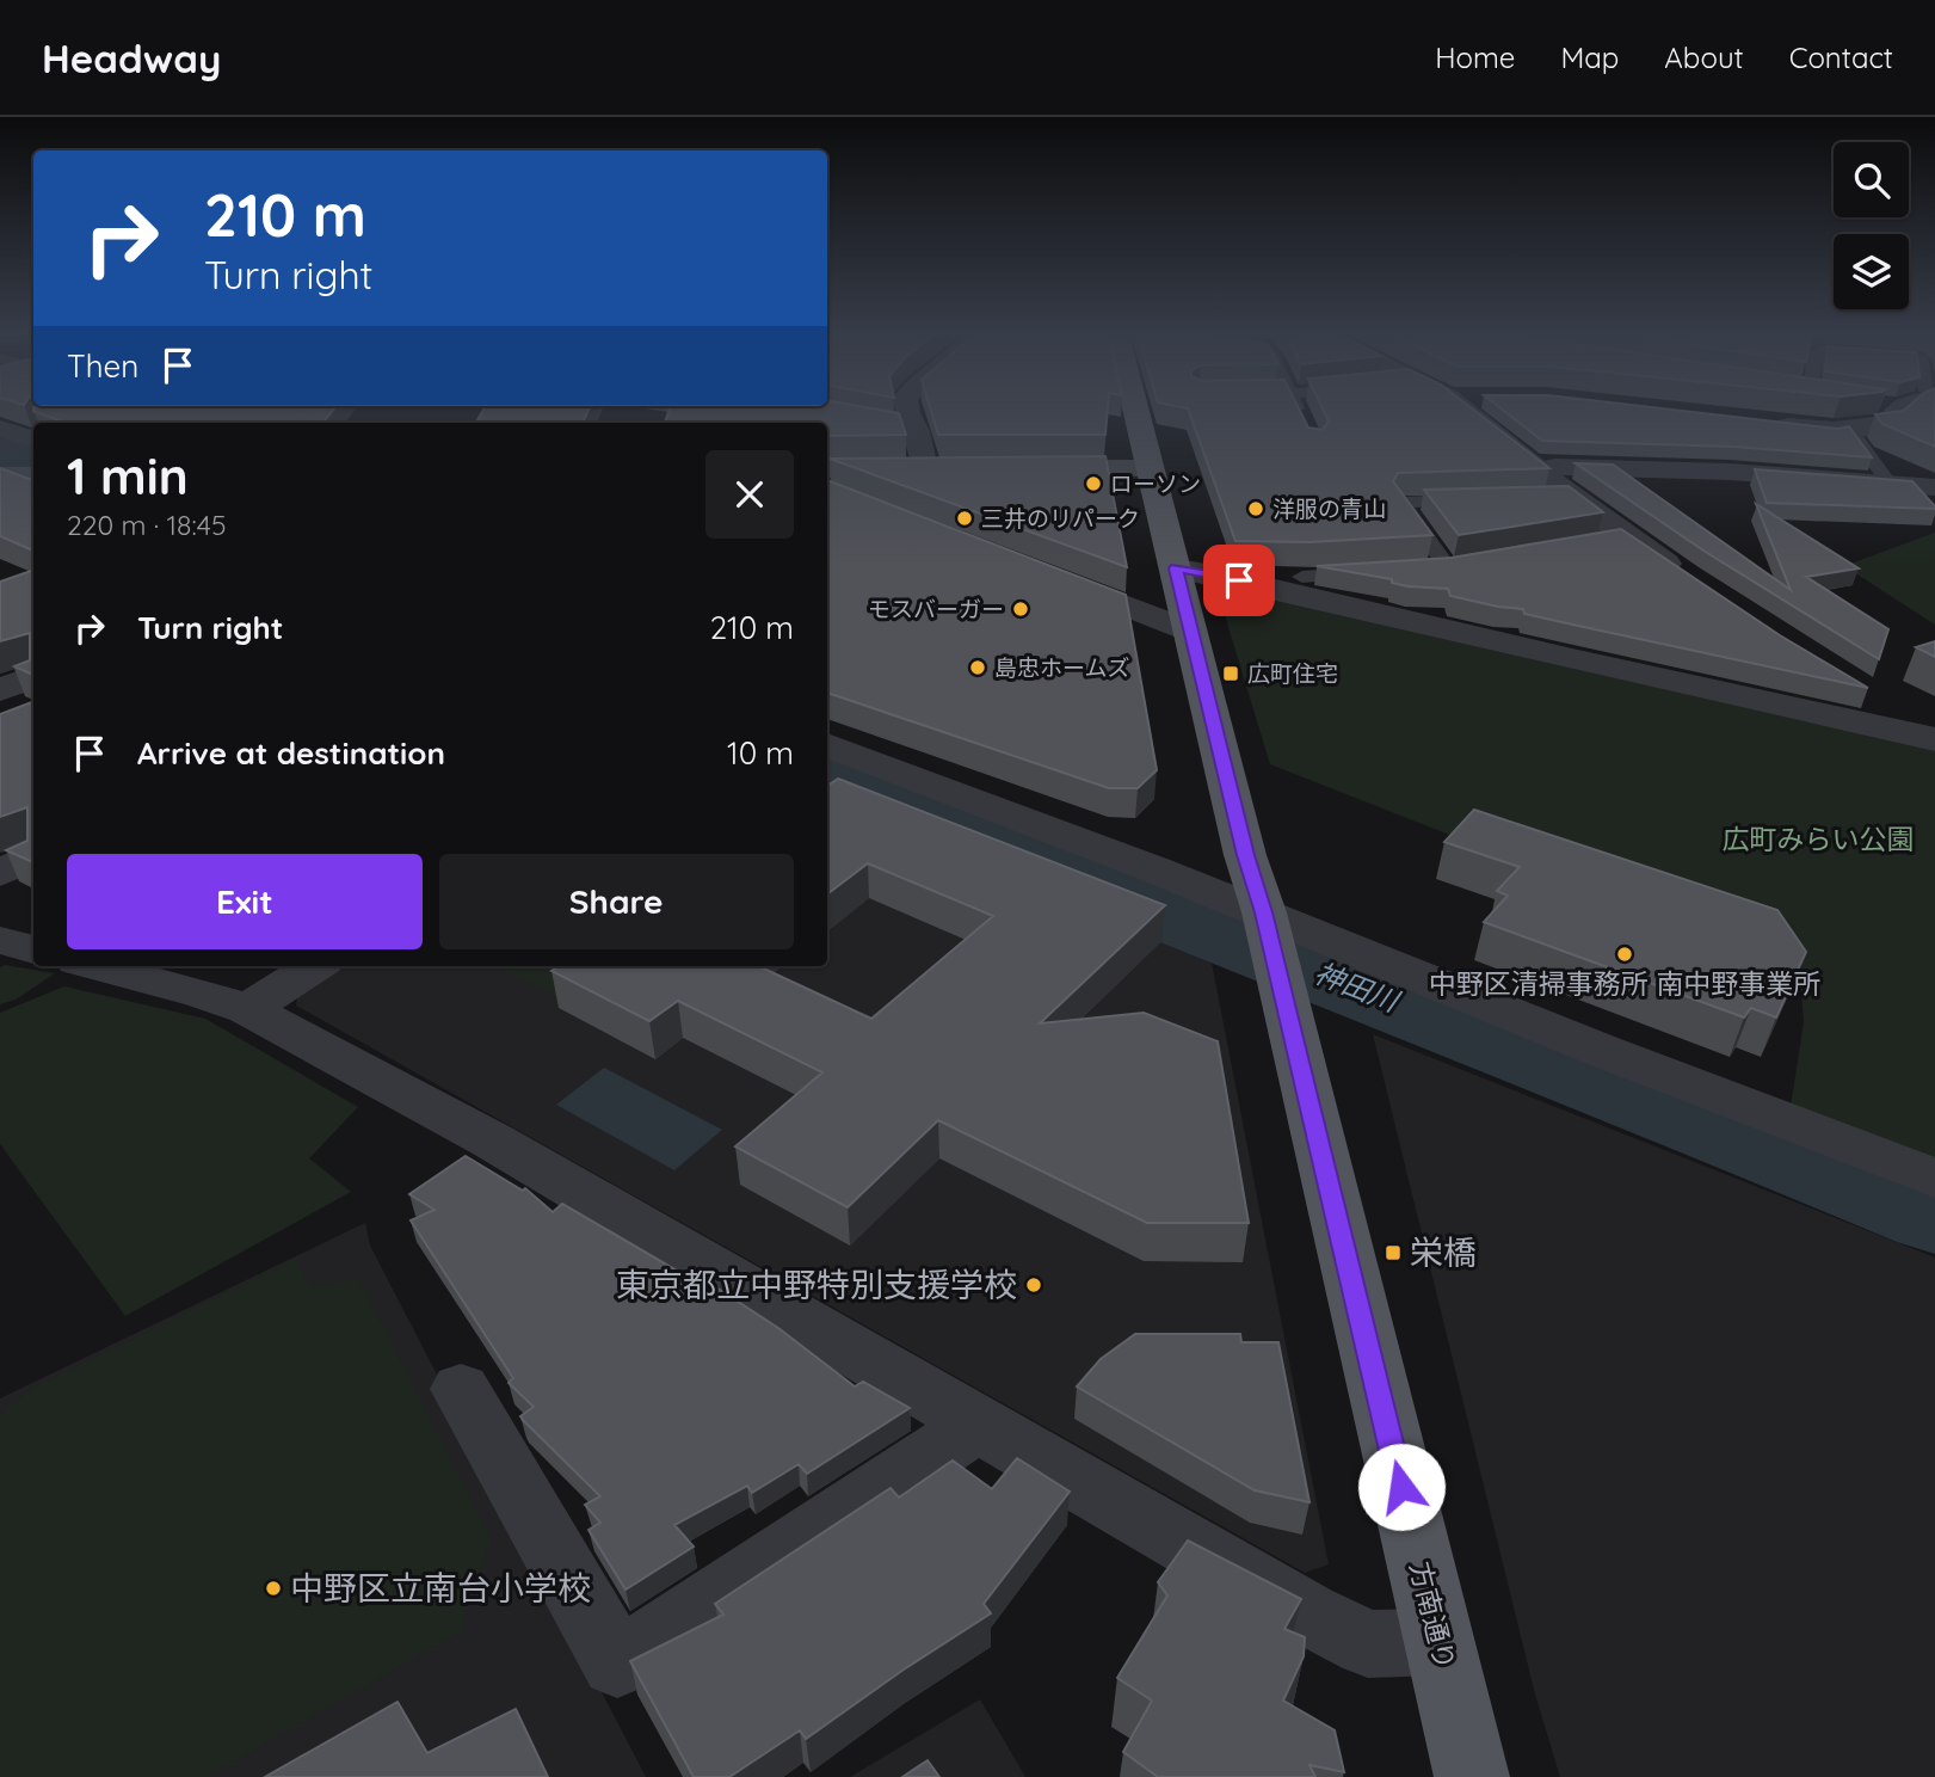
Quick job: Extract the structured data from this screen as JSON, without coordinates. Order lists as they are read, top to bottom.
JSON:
{
  "streets": {
    "main road": ["方南通り"]
  },
  "water": ["神田川"],
  "parks": ["広町みらい公園"],
  "places": {
    "other": [
      "ローソン",
      "洋服の青山",
      "三井のリパーク",
      "モスバーガー",
      "島忠ホームズ",
      "中野区清掃事務所 南中野事業所",
      "東京都立中野特別支援学校",
      "中野区立南台小学校"
    ],
    "transit": ["広町住宅", "栄橋"]
  },
  "page": {
    "header": "Headway",
    "nav": [
      "Home",
      "Map",
      "About",
      "Contact"
    ],
    "turn": ["210 m", "Turn right"],
    "then": "Then",
    "heading": ["1 min", "220 m · 18:45"],
    "list": [
      {
        "name": "Turn right",
        "value": "210 m"
      },
      {
        "name": "Arrive at destination",
        "value": "10 m"
      }
    ],
    "buttons": ["Exit", "Share"]
  }
}
